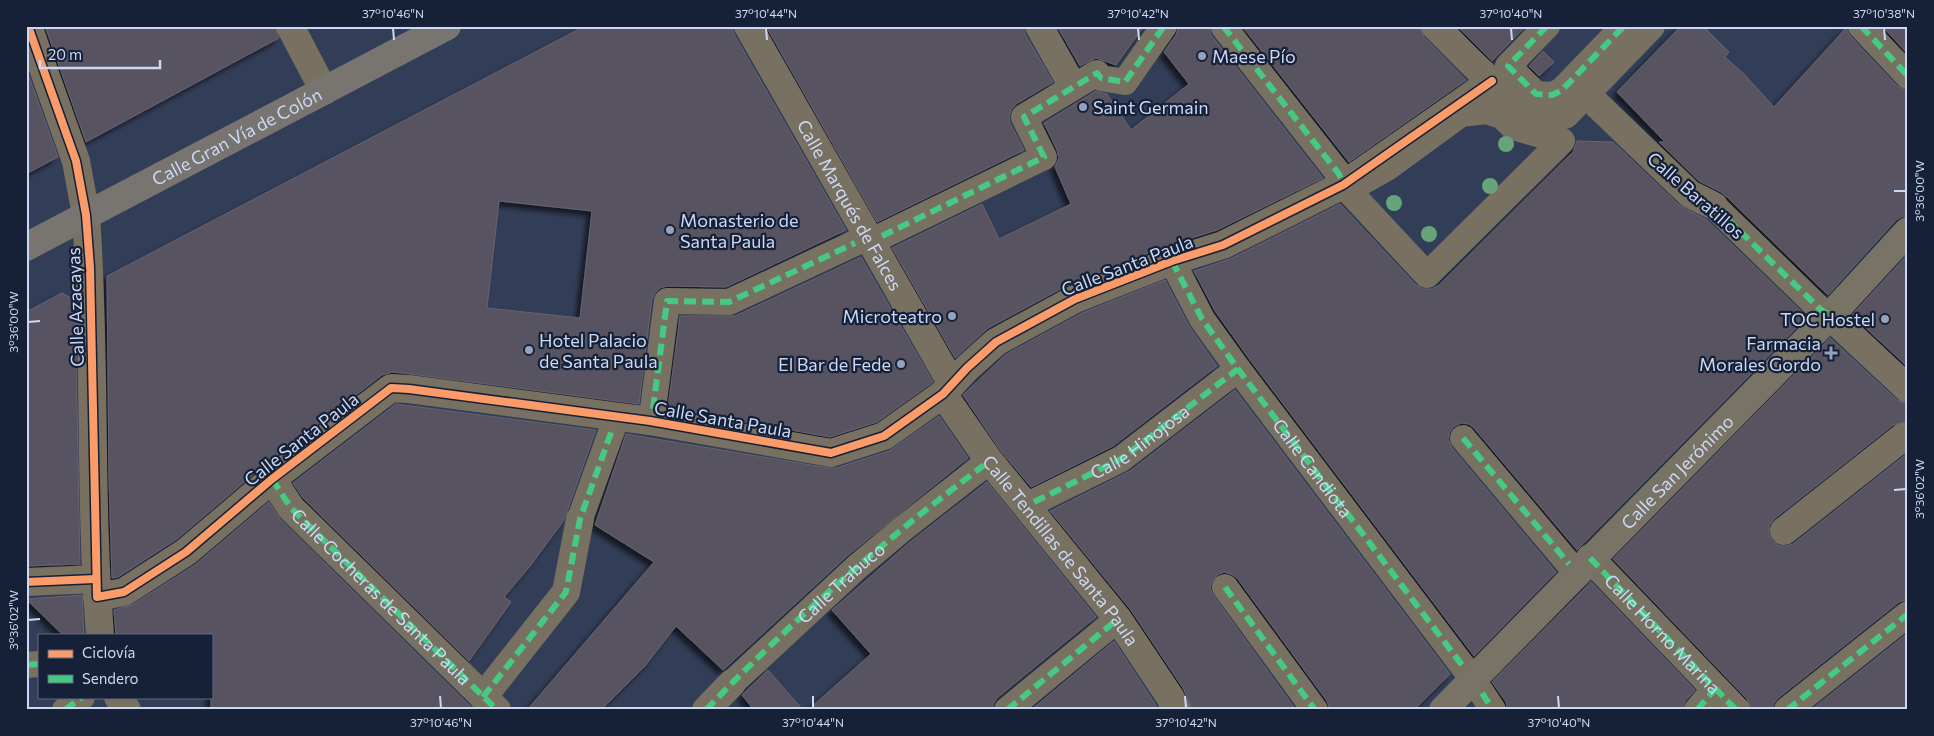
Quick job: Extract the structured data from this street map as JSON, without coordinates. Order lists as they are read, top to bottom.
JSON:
{
  "streets": {
    "main road": ["Calle Gran Vía de Colón", "Calle San Jerónimo"],
    "street": [
      "Calle Baratillos",
      "Calle Marqués de Falces",
      "Calle Santa Paula",
      "Calle Azacayas",
      "Calle Hinojosa",
      "Calle Candiota",
      "Calle Tendillas de Santa Paula",
      "Calle Trabuco",
      "Calle Cocheras de Santa Paula",
      "Calle Horno Marina"
    ]
  },
  "crossings": [
    ["Calle Gran Vía de Colón", "Calle Azacayas"],
    ["Calle Baratillos", "Calle San Jerónimo"],
    ["Calle Marqués de Falces", "Calle Santa Paula"],
    ["Calle Marqués de Falces", "Calle Tendillas de Santa Paula"],
    ["Calle Santa Paula", "Calle Azacayas"],
    ["Calle Santa Paula", "Calle Candiota"],
    ["Calle Santa Paula", "Calle Tendillas de Santa Paula"],
    ["Calle Santa Paula", "Calle Cocheras de Santa Paula"],
    ["Calle Hinojosa", "Calle Candiota"],
    ["Calle San Jerónimo", "Calle Horno Marina"]
  ],
  "places": {
    "other": [
      "Maese Pío",
      "Saint Germain",
      "Monasterio de Santa Paula",
      "Microteatro",
      "TOC Hostel",
      "Hotel Palacio de Santa Paula",
      "El Bar de Fede"
    ],
    "health": ["Farmacia Morales Gordo"]
  },
  "legend": ["Ciclovía", "Sendero"],
  "scale_bar": "20 m",
  "coordinates": [
    "37°10'46\"N",
    "37°10'44\"N",
    "37°10'42\"N",
    "37°10'40\"N",
    "37°10'38\"N",
    "3°36'00\"W",
    "3°36'02\"W"
  ]
}
